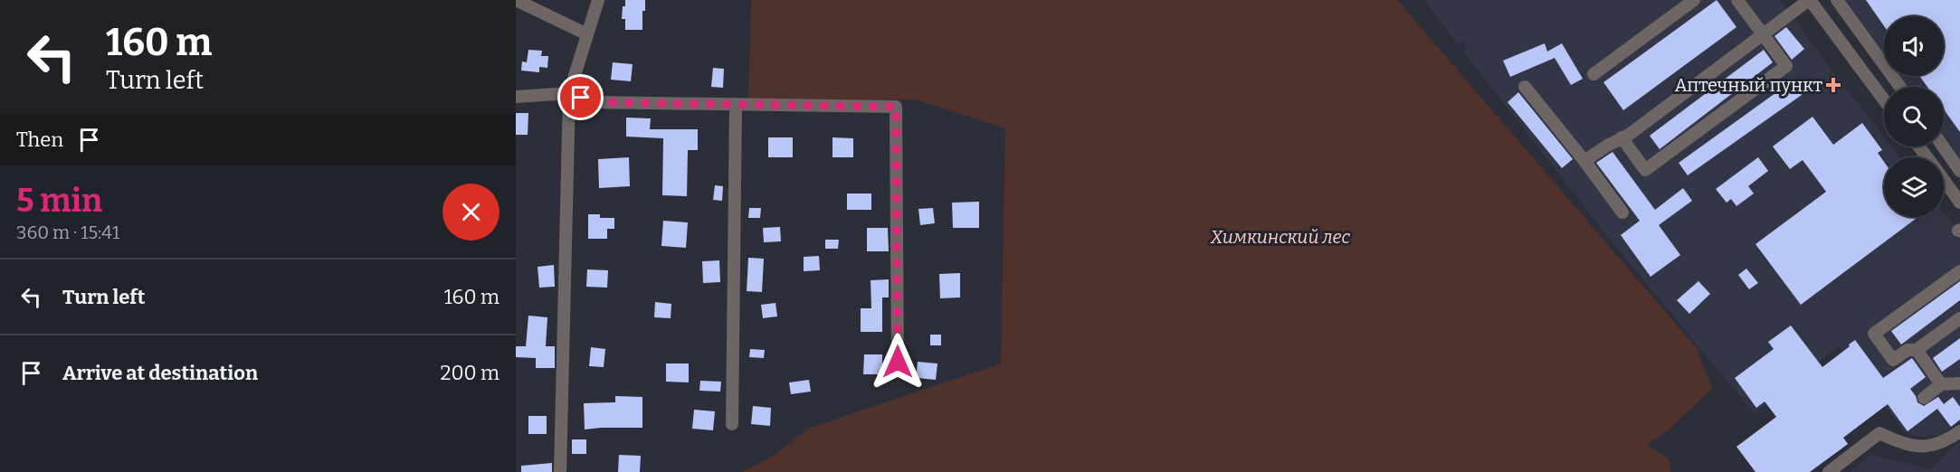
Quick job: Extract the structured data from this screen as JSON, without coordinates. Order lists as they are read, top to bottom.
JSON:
{
  "parks": ["Химкинский лес"],
  "places": {
    "health": ["Аптечный пункт"]
  },
  "page": {
    "turn": ["160 m", "Turn left"],
    "then": "Then",
    "heading": ["5 min", "360 m · 15:41"],
    "list": [
      {
        "name": "Turn left",
        "value": "160 m"
      },
      {
        "name": "Arrive at destination",
        "value": "200 m"
      }
    ]
  }
}
